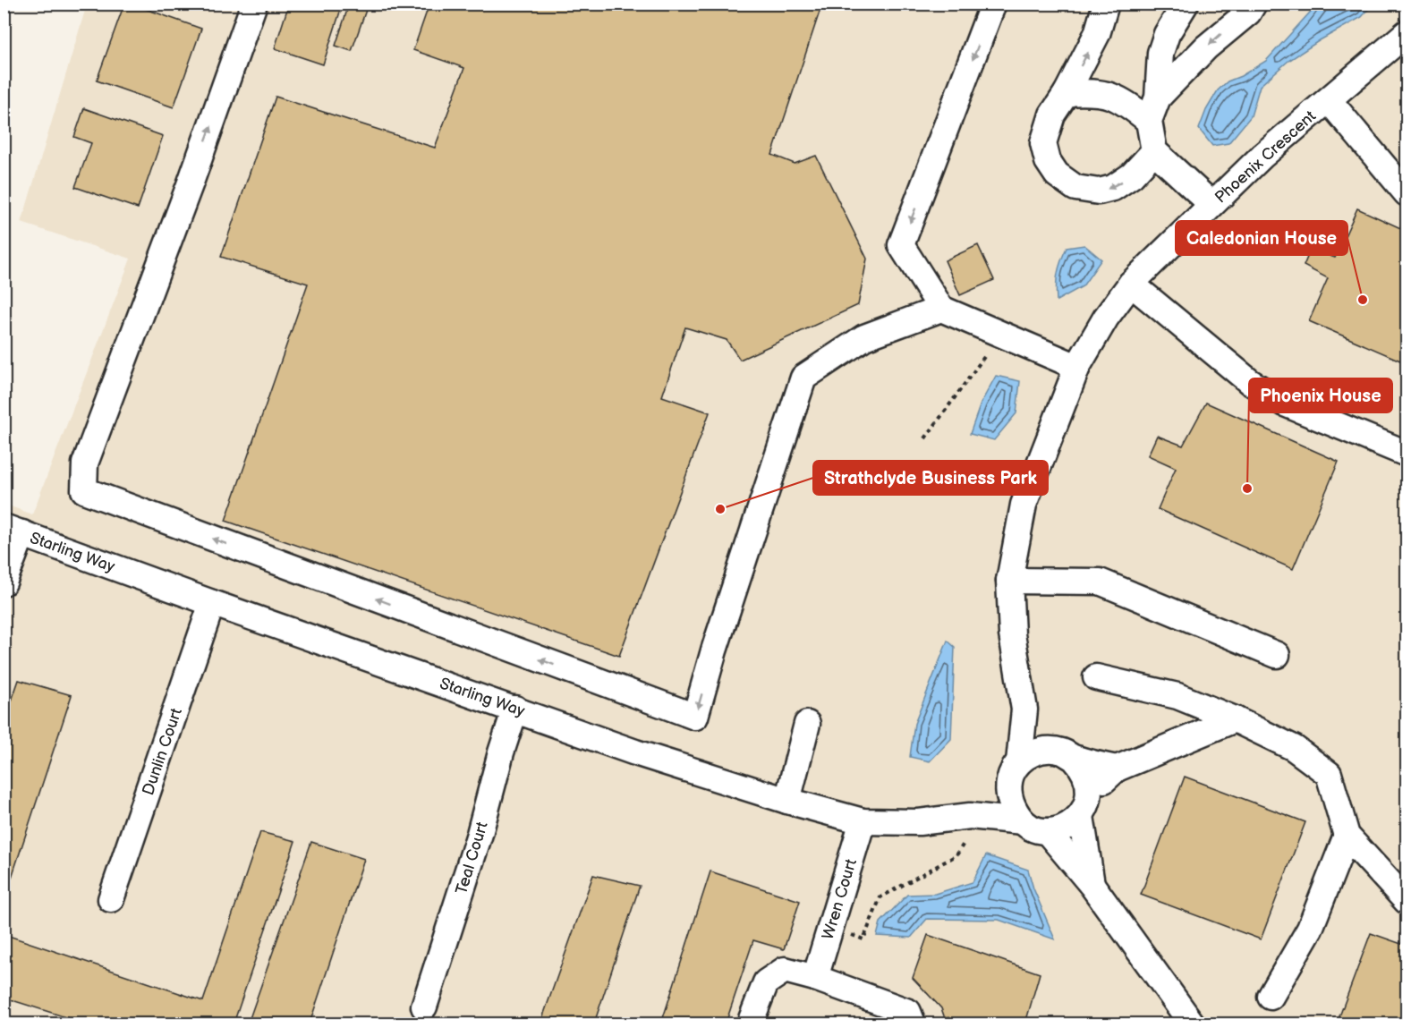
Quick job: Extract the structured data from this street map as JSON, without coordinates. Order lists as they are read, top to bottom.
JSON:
{
  "streets": {
    "street": [
      "Phoenix Crescent",
      "Starling Way",
      "Dunlin Court",
      "Teal Court",
      "Wren Court"
    ]
  },
  "crossings": [
    ["Phoenix Crescent", "Starling Way"],
    ["Starling Way", "Dunlin Court"],
    ["Starling Way", "Teal Court"],
    ["Starling Way", "Wren Court"]
  ],
  "places": ["Caledonian House", "Phoenix House", "Strathclyde Business Park"]
}
